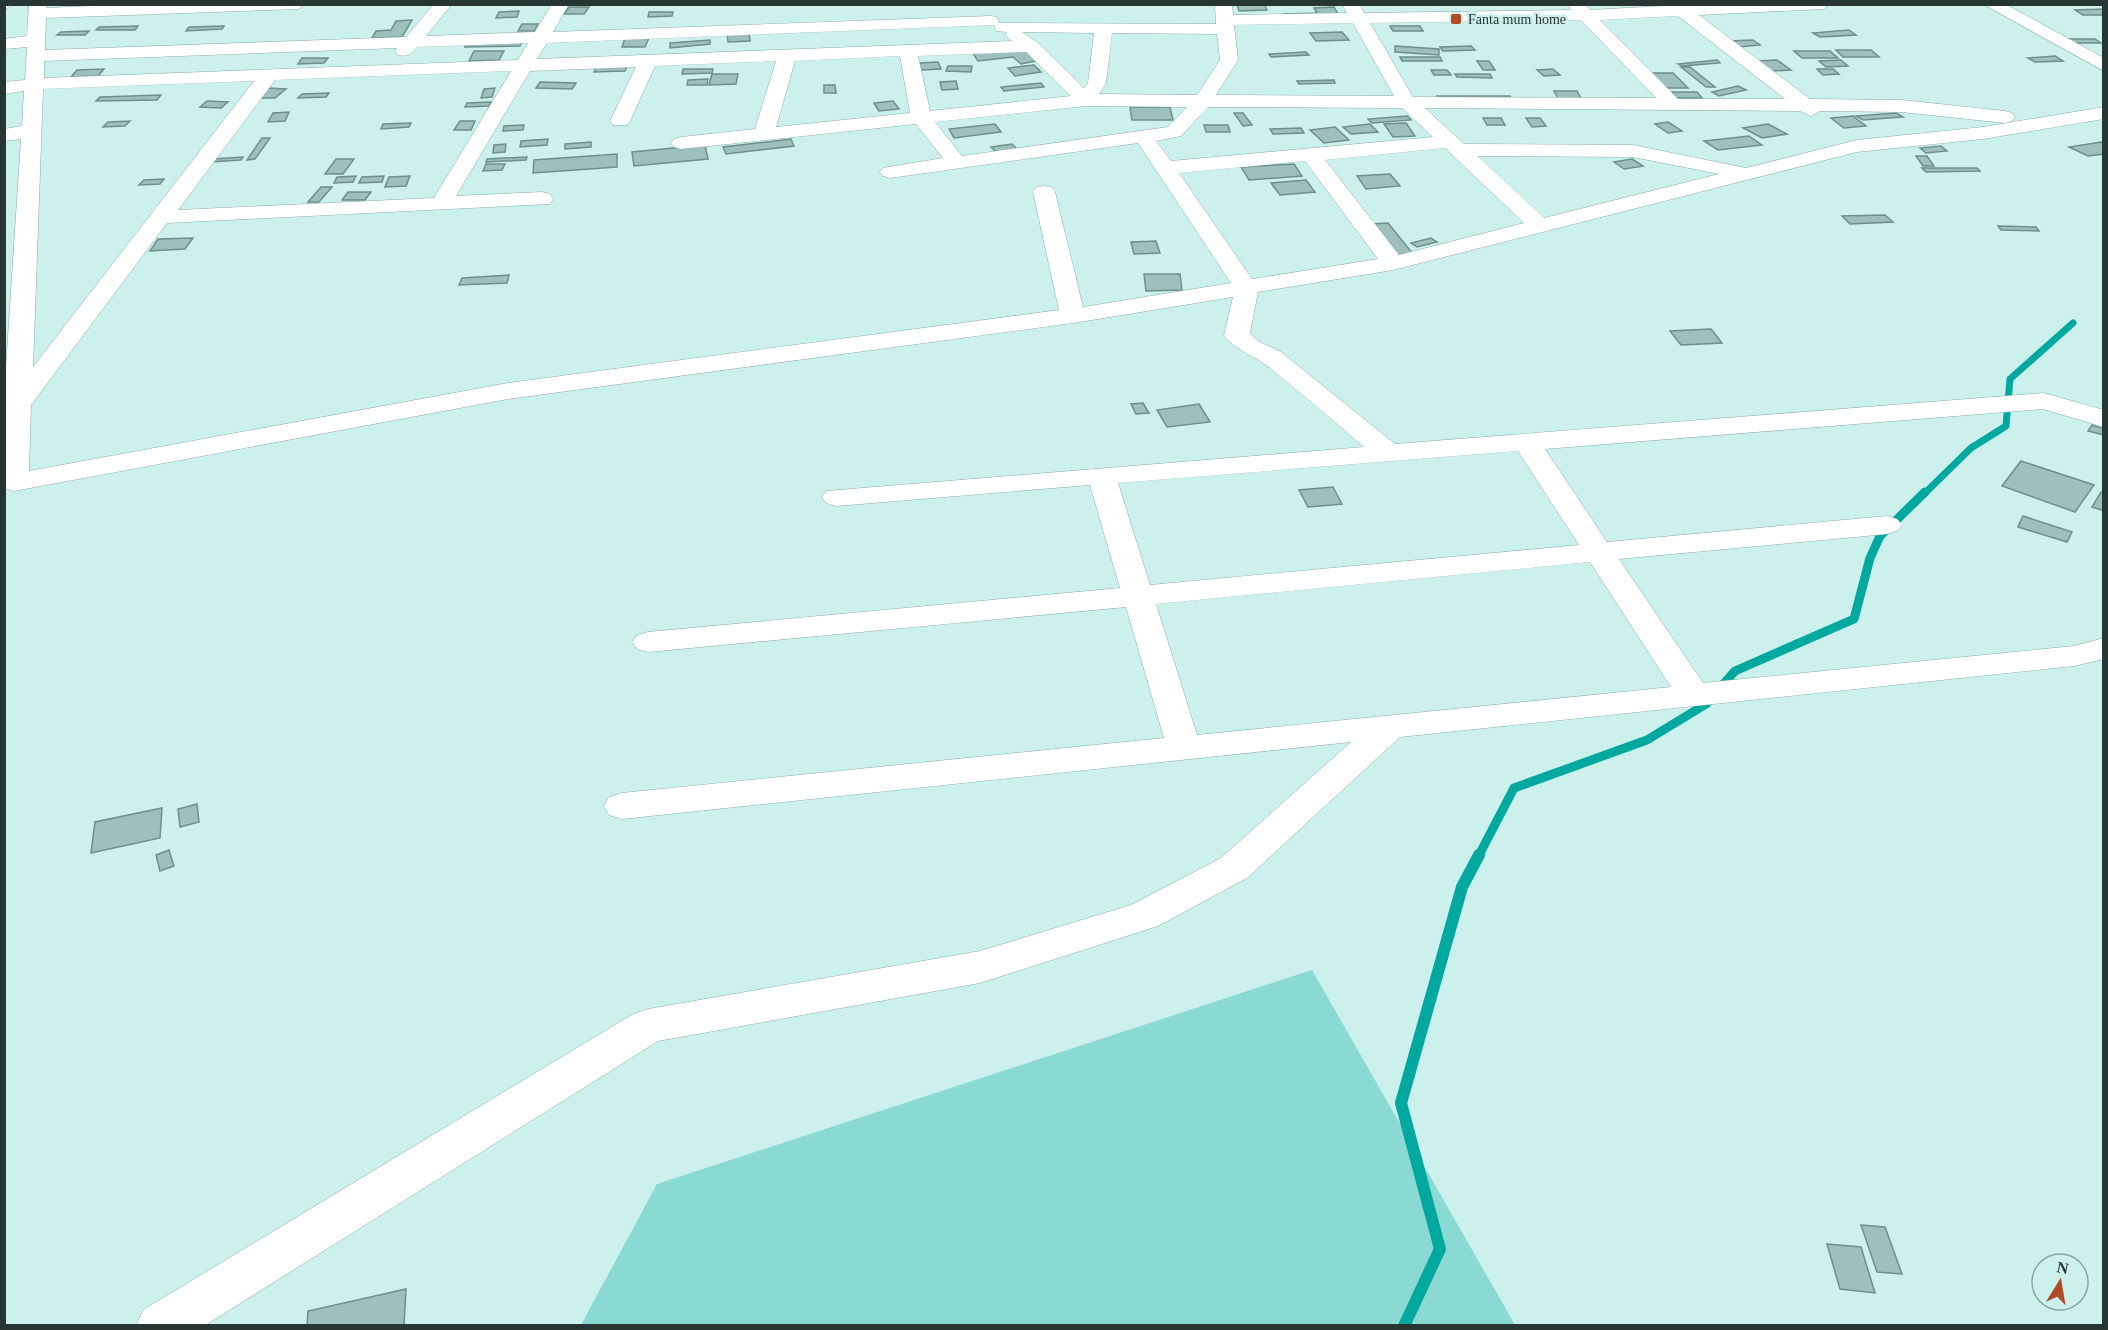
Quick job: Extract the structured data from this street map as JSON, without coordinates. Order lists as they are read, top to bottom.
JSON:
{
  "places": {
    "transit": ["Fanta mum home"]
  },
  "north": "top"
}
